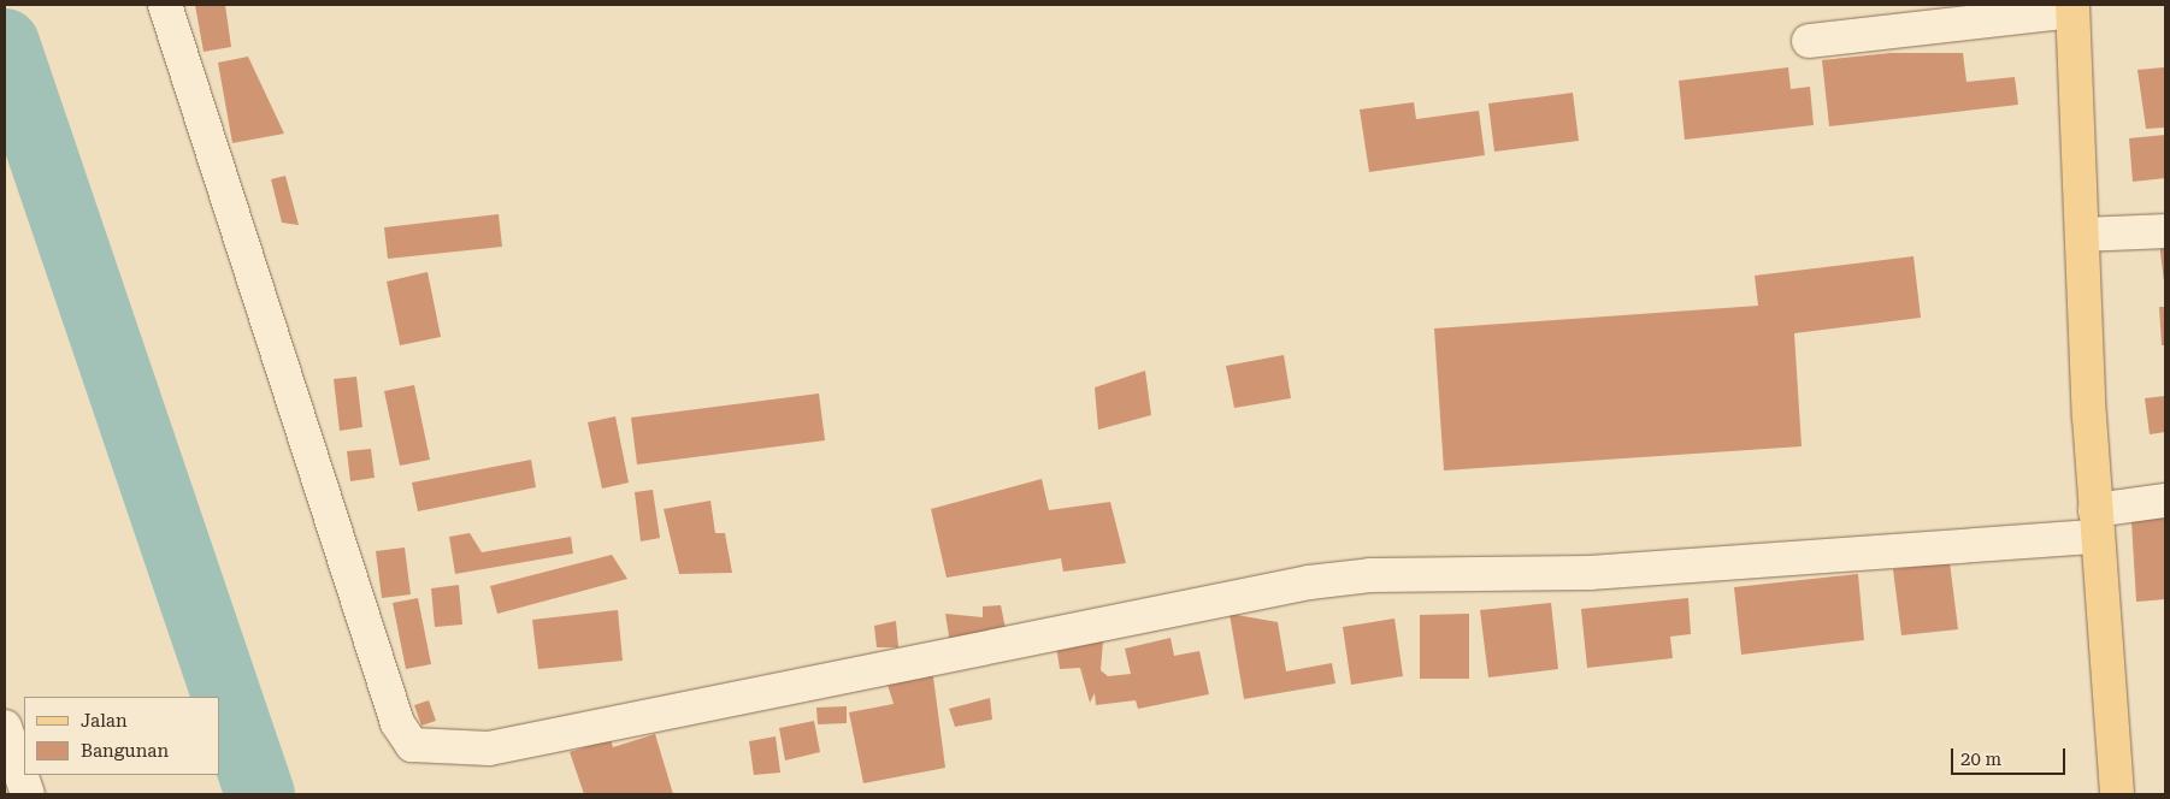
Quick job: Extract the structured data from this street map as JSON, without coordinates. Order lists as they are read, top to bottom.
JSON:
{
  "legend": ["Jalan", "Bangunan"],
  "scale_bar": "20 m"
}
